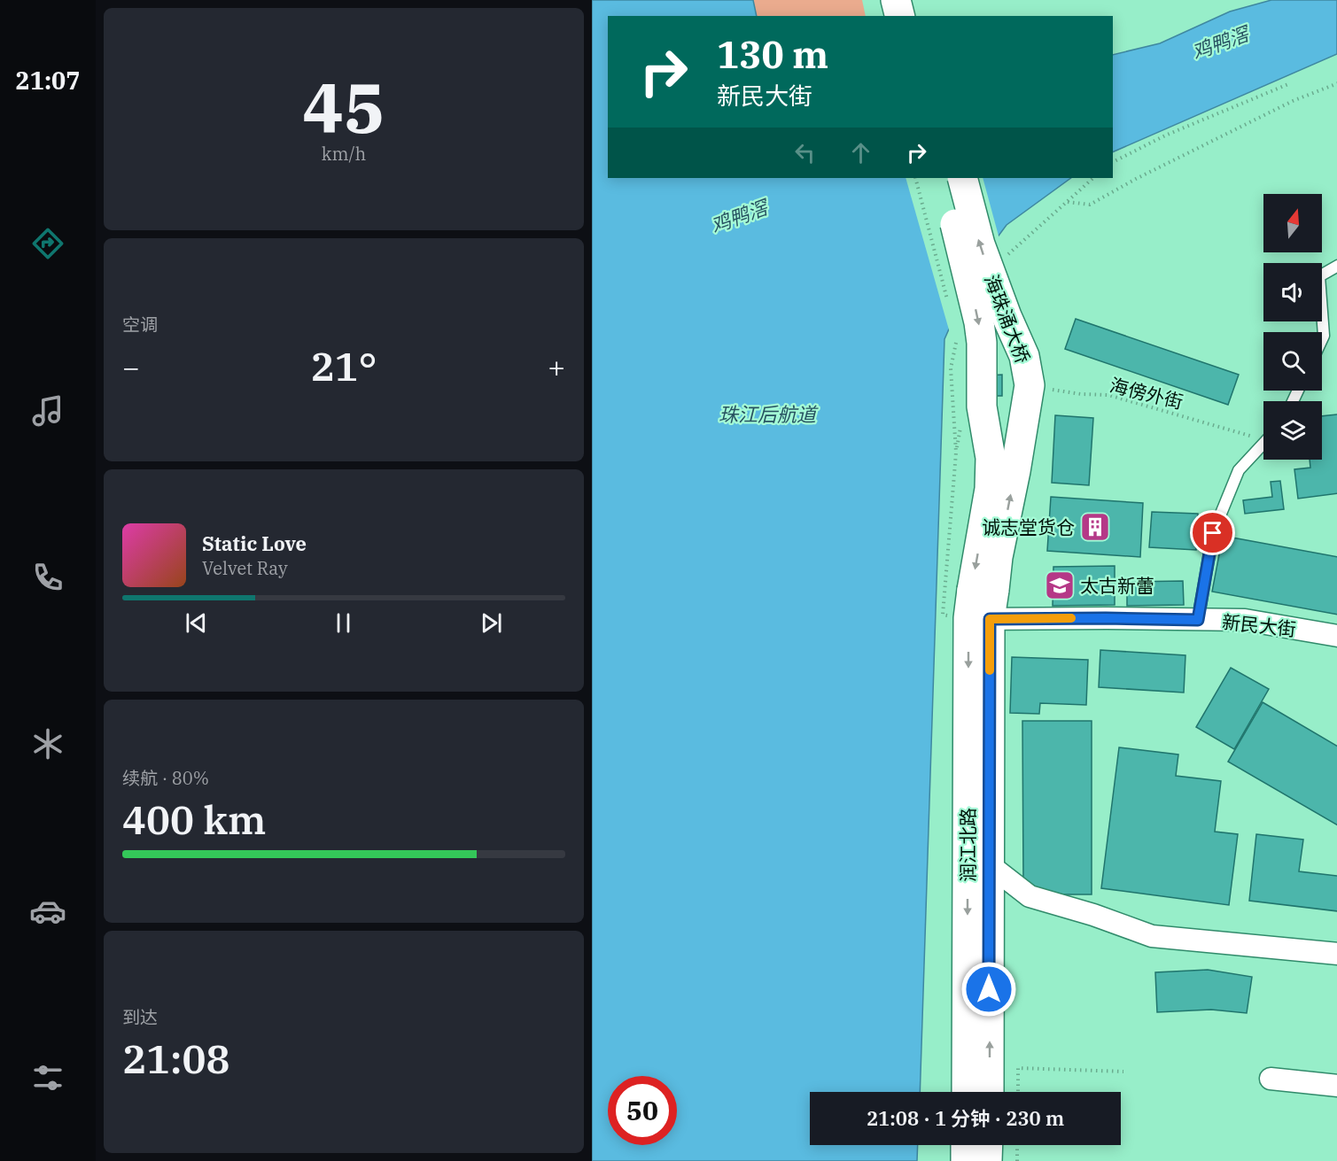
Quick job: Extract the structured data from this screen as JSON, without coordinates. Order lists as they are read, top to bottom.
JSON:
{
  "streets": {
    "main road": ["海珠涌大桥", "润江北路"],
    "street": ["新民大街"],
    "path": ["海傍外街"]
  },
  "crossings": [
    ["海珠涌大桥", "润江北路"],
    ["新民大街", "润江北路"]
  ],
  "water": ["鸡鸭滘", "珠江后航道"],
  "places": {
    "building": ["诚志堂货仓"],
    "school or university": ["太古新蕾"]
  },
  "north": "top",
  "page": {
    "tabs": "21:07",
    "tile": [
      ["45", "km/h"],
      "空调",
      ["续航 · 80%", "400 km"],
      ["到达", "21:08"]
    ],
    "turn": ["130 m", "新民大街"],
    "heat": ["−", "21°", "+"],
    "song": ["Static Love", "Velvet Ray"],
    "limit": "50",
    "trip": "21:08 · 1 分钟 · 230 m"
  }
}
